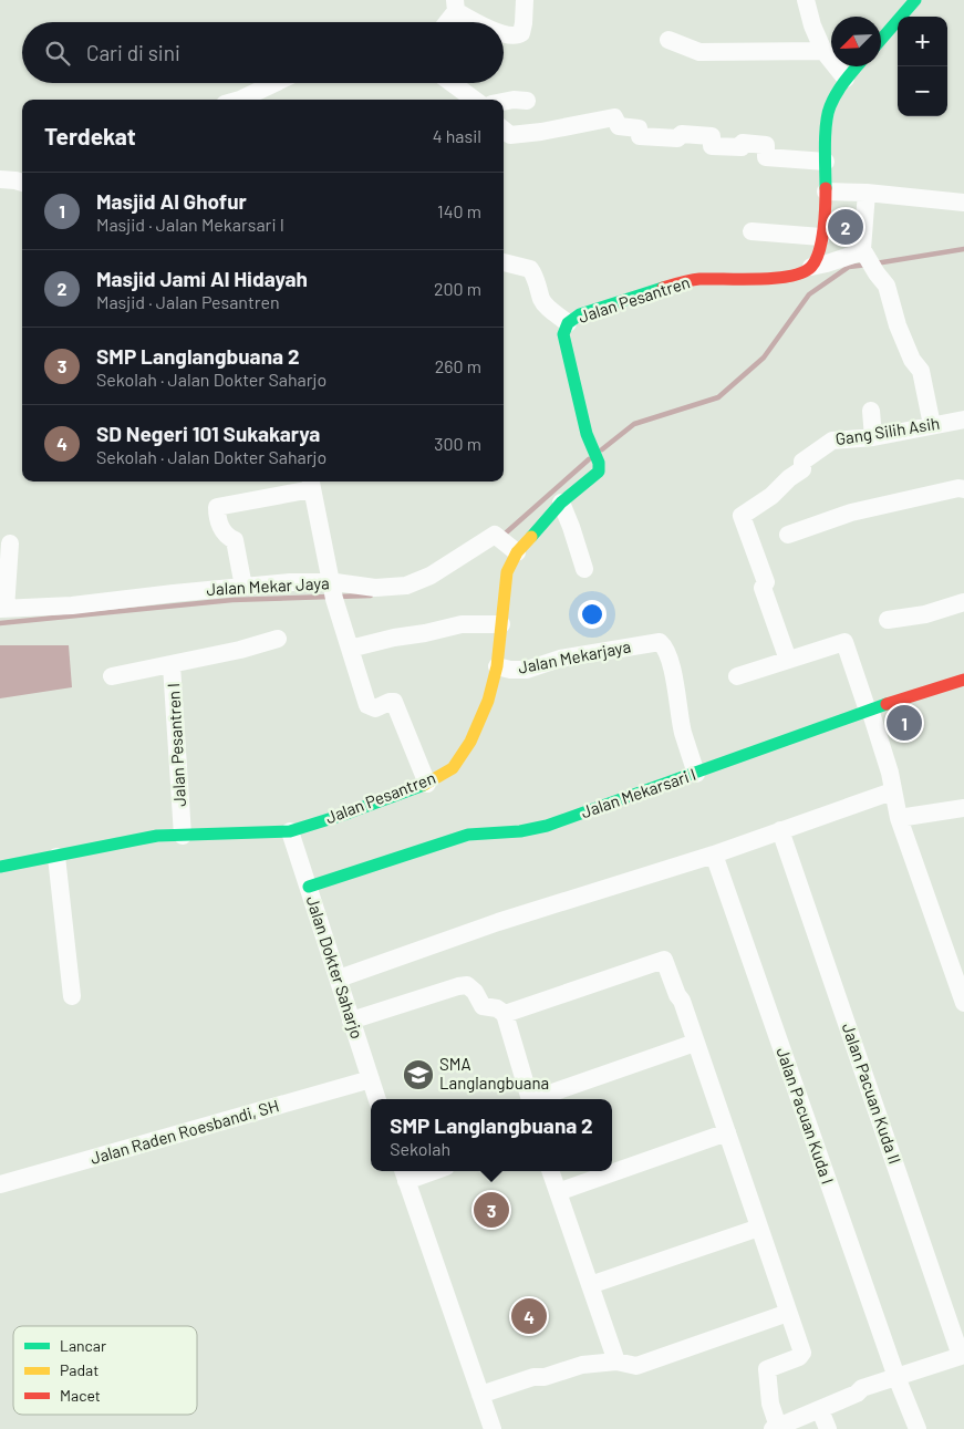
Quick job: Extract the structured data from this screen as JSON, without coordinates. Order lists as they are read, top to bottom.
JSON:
{
  "streets": {
    "street": [
      "Jalan Pesantren",
      "Gang Silih Asih",
      "Jalan Mekar Jaya",
      "Jalan Mekarjaya",
      "Jalan Pesantren I",
      "Jalan Mekarsari I",
      "Jalan Dokter Saharjo",
      "Jalan Pacuan Kuda II",
      "Jalan Pacuan Kuda I",
      "Jalan Raden Roesbandi, SH"
    ]
  },
  "crossings": [
    ["Jalan Pesantren", "Jalan Mekar Jaya"],
    ["Jalan Pesantren", "Jalan Mekarjaya"],
    ["Jalan Pesantren", "Jalan Pesantren I"],
    ["Jalan Pesantren", "Jalan Dokter Saharjo"],
    ["Jalan Mekarjaya", "Jalan Mekarsari I"],
    ["Jalan Mekarsari I", "Jalan Dokter Saharjo"],
    ["Jalan Dokter Saharjo", "Jalan Raden Roesbandi, SH"],
    ["Jalan Pacuan Kuda II", "Jalan Pacuan Kuda I"]
  ],
  "places": {
    "school or university": ["SMA Langlangbuana"]
  },
  "legend": ["Lancar", "Padat", "Macet"],
  "north": "bottom left",
  "page": {
    "map_buttons": ["+", "−"],
    "search": "Cari di sini",
    "heading": ["Terdekat", "4 hasil"],
    "list": [
      {
        "mark": "1",
        "name": "Masjid Al Ghofur",
        "note": "Masjid · Jalan Mekarsari I",
        "value": "140 m"
      },
      {
        "mark": "2",
        "name": "Masjid Jami Al Hidayah",
        "note": "Masjid · Jalan Pesantren",
        "value": "200 m"
      },
      {
        "mark": "3",
        "name": "SMP Langlangbuana 2",
        "note": "Sekolah · Jalan Dokter Saharjo",
        "value": "260 m"
      },
      {
        "mark": "4",
        "name": "SD Negeri 101 Sukakarya",
        "note": "Sekolah · Jalan Dokter Saharjo",
        "value": "300 m"
      }
    ],
    "pins": [
      "2",
      "1",
      "3",
      "4"
    ],
    "popup": ["SMP Langlangbuana 2", "Sekolah"]
  }
}
